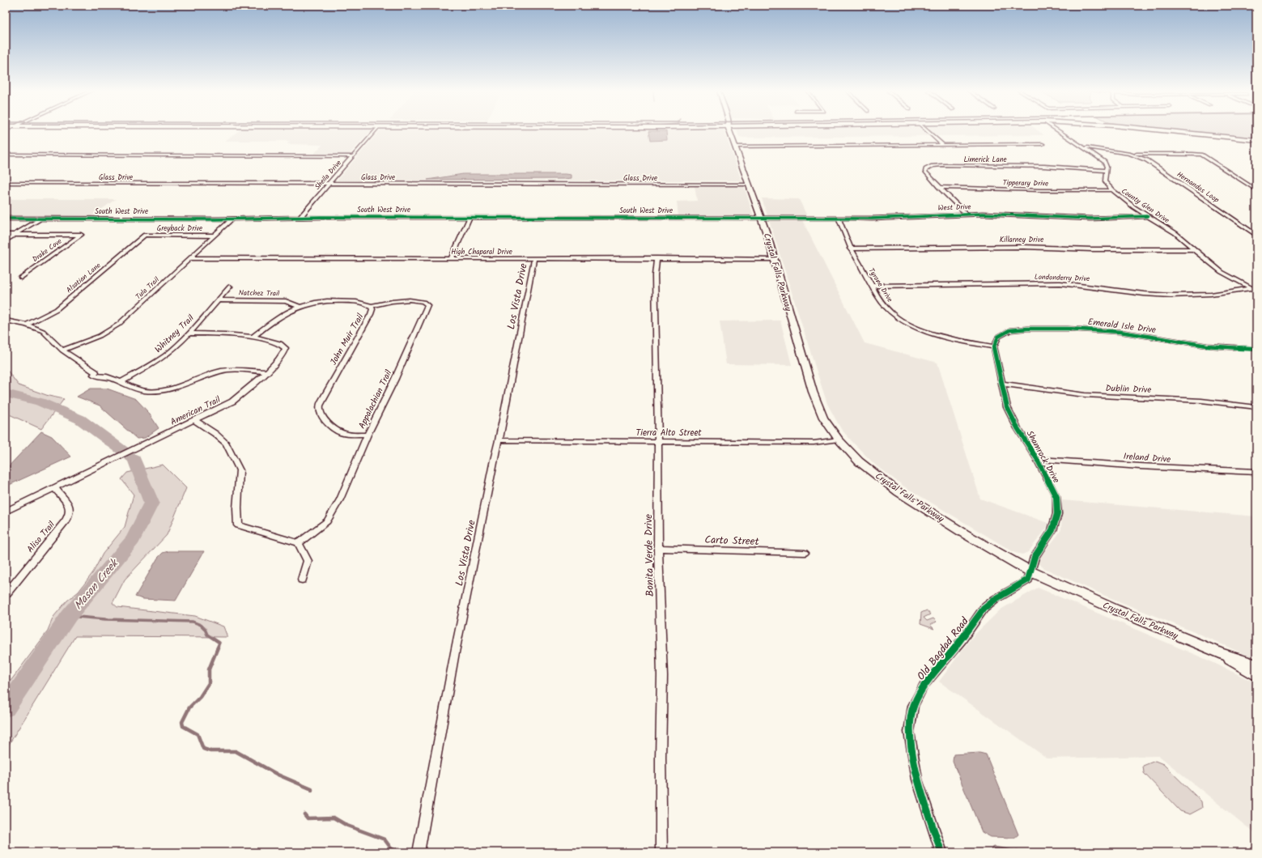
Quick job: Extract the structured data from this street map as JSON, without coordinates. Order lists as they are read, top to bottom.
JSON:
{
  "streets": {
    "main road": ["Crystal Falls Parkway"],
    "street": [
      "Limerick Lane",
      "Sheila Drive",
      "Glass Drive",
      "Tipperary Drive",
      "Hernandos Loop",
      "County Glen Drive",
      "West Drive",
      "South West Drive",
      "Greyback Drive",
      "Killarney Drive",
      "Drake Cove",
      "High Chaparal Drive",
      "Alsatian Lane",
      "Londonderry Drive",
      "Tyrone Drive",
      "Tula Trail",
      "Natchez Trail",
      "Los Vista Drive",
      "Emerald Isle Drive",
      "Whitney Trail",
      "John Muir Trail",
      "Dublin Drive",
      "Appalachian Trail",
      "American Trail",
      "Tierra Alto Street",
      "Shamrock Drive",
      "Ireland Drive",
      "Aliso Trail",
      "Carto Street",
      "Bonita Verde Drive",
      "Old Bagdad Road"
    ]
  },
  "crossings": [
    ["Limerick Lane", "Tipperary Drive"],
    ["Limerick Lane", "County Glen Drive"],
    ["Limerick Lane", "West Drive"],
    ["Sheila Drive", "Glass Drive"],
    ["Sheila Drive", "South West Drive"],
    ["Glass Drive", "Crystal Falls Parkway"],
    ["Tipperary Drive", "County Glen Drive"],
    ["Hernandos Loop", "County Glen Drive"],
    ["County Glen Drive", "West Drive"],
    ["County Glen Drive", "Killarney Drive"],
    ["County Glen Drive", "Londonderry Drive"],
    ["West Drive", "South West Drive"],
    ["West Drive", "Crystal Falls Parkway"],
    ["West Drive", "Tyrone Drive"],
    ["South West Drive", "Crystal Falls Parkway"],
    ["South West Drive", "Tula Trail"],
    ["Greyback Drive", "Alsatian Lane"],
    ["Greyback Drive", "Tula Trail"],
    ["Killarney Drive", "Tyrone Drive"],
    ["High Chaparal Drive", "Crystal Falls Parkway"],
    ["High Chaparal Drive", "Tula Trail"],
    ["High Chaparal Drive", "Los Vista Drive"],
    ["High Chaparal Drive", "Bonita Verde Drive"],
    ["Crystal Falls Parkway", "Tierra Alto Street"],
    ["Crystal Falls Parkway", "Shamrock Drive"],
    ["Crystal Falls Parkway", "Old Bagdad Road"],
    ["Londonderry Drive", "Tyrone Drive"],
    ["Tyrone Drive", "Emerald Isle Drive"],
    ["Tyrone Drive", "Shamrock Drive"],
    ["Natchez Trail", "Whitney Trail"],
    ["Natchez Trail", "John Muir Trail"],
    ["Los Vista Drive", "Tierra Alto Street"],
    ["Emerald Isle Drive", "Shamrock Drive"],
    ["Whitney Trail", "American Trail"],
    ["John Muir Trail", "Appalachian Trail"],
    ["John Muir Trail", "American Trail"],
    ["Dublin Drive", "Shamrock Drive"],
    ["American Trail", "Aliso Trail"],
    ["Tierra Alto Street", "Bonita Verde Drive"],
    ["Shamrock Drive", "Ireland Drive"],
    ["Shamrock Drive", "Old Bagdad Road"],
    ["Carto Street", "Bonita Verde Drive"]
  ],
  "water": ["Mason Creek"]
}
